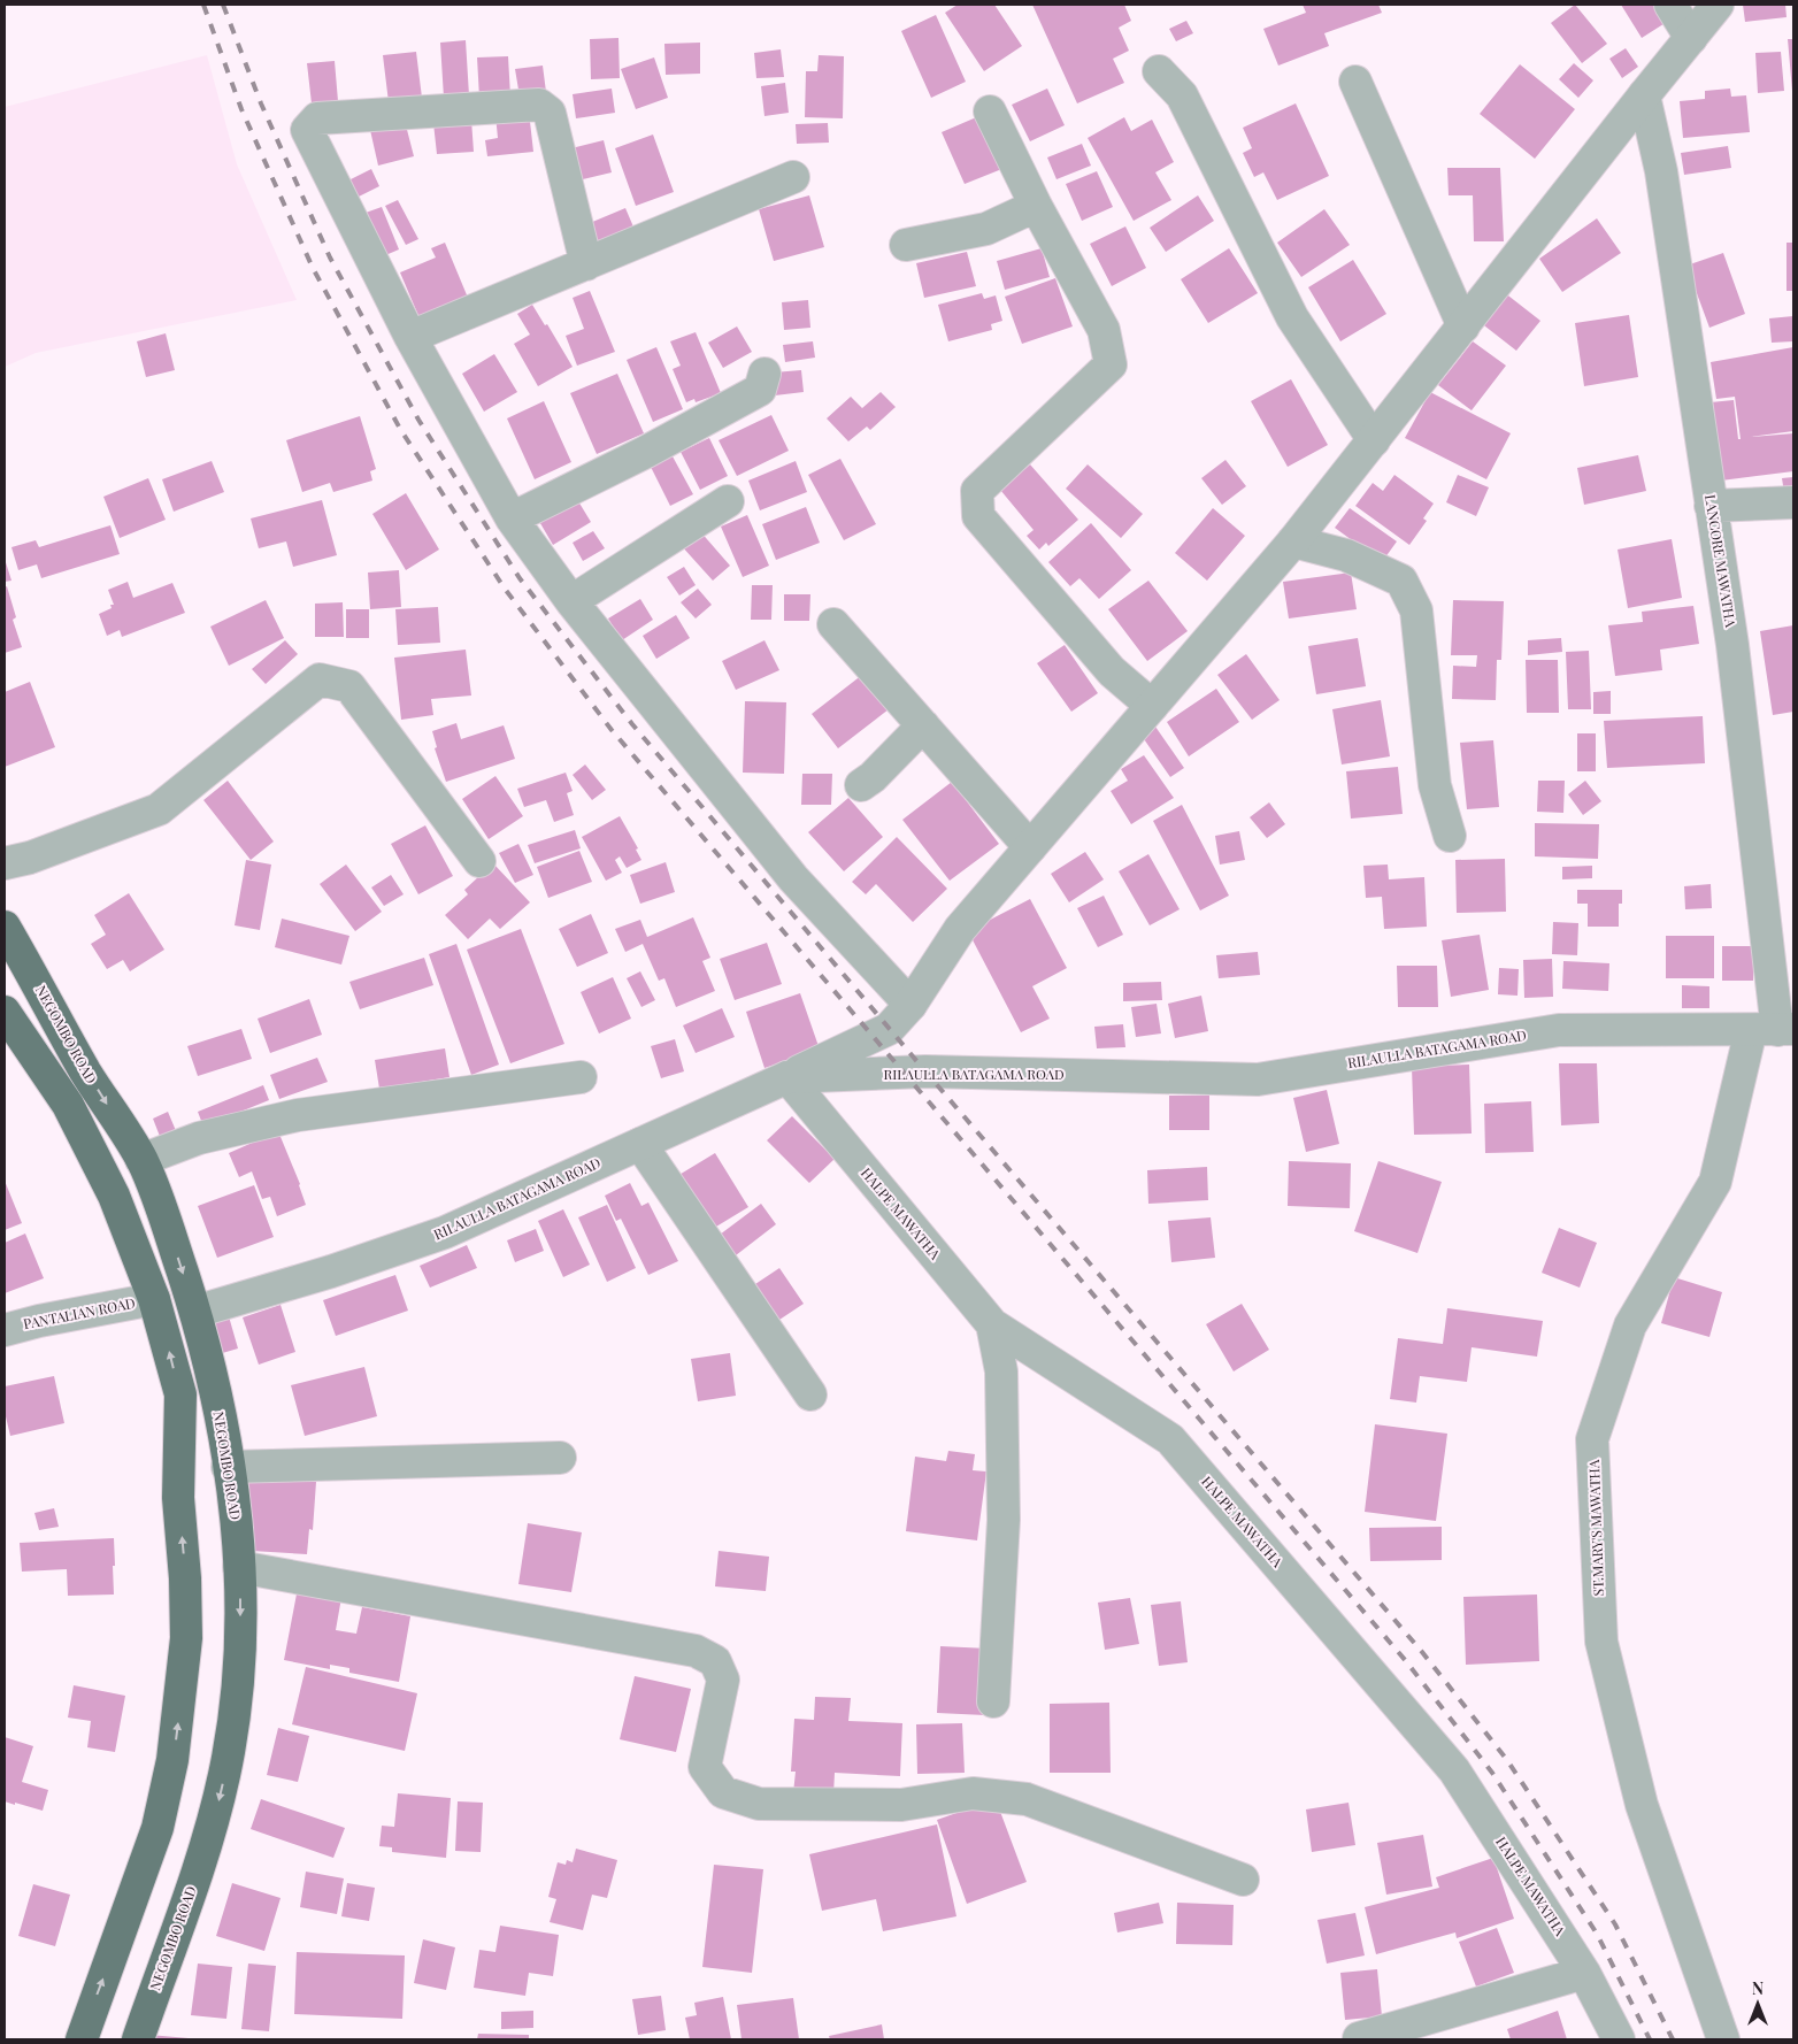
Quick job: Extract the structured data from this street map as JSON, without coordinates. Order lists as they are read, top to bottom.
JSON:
{
  "streets": {
    "highway": ["NEGOMBO ROAD"],
    "street": [
      "LANCORE MAWATHA",
      "RILAULLA BATAGAMA ROAD",
      "HALPE MAWATHA",
      "PANTALIAN ROAD",
      "ST.MARY'S MAWATHA"
    ]
  },
  "crossings": [
    ["LANCORE MAWATHA", "RILAULLA BATAGAMA ROAD"],
    ["LANCORE MAWATHA", "ST.MARY'S MAWATHA"],
    ["NEGOMBO ROAD", "RILAULLA BATAGAMA ROAD"],
    ["RILAULLA BATAGAMA ROAD", "HALPE MAWATHA"],
    ["RILAULLA BATAGAMA ROAD", "ST.MARY'S MAWATHA"]
  ],
  "north": "top"
}
